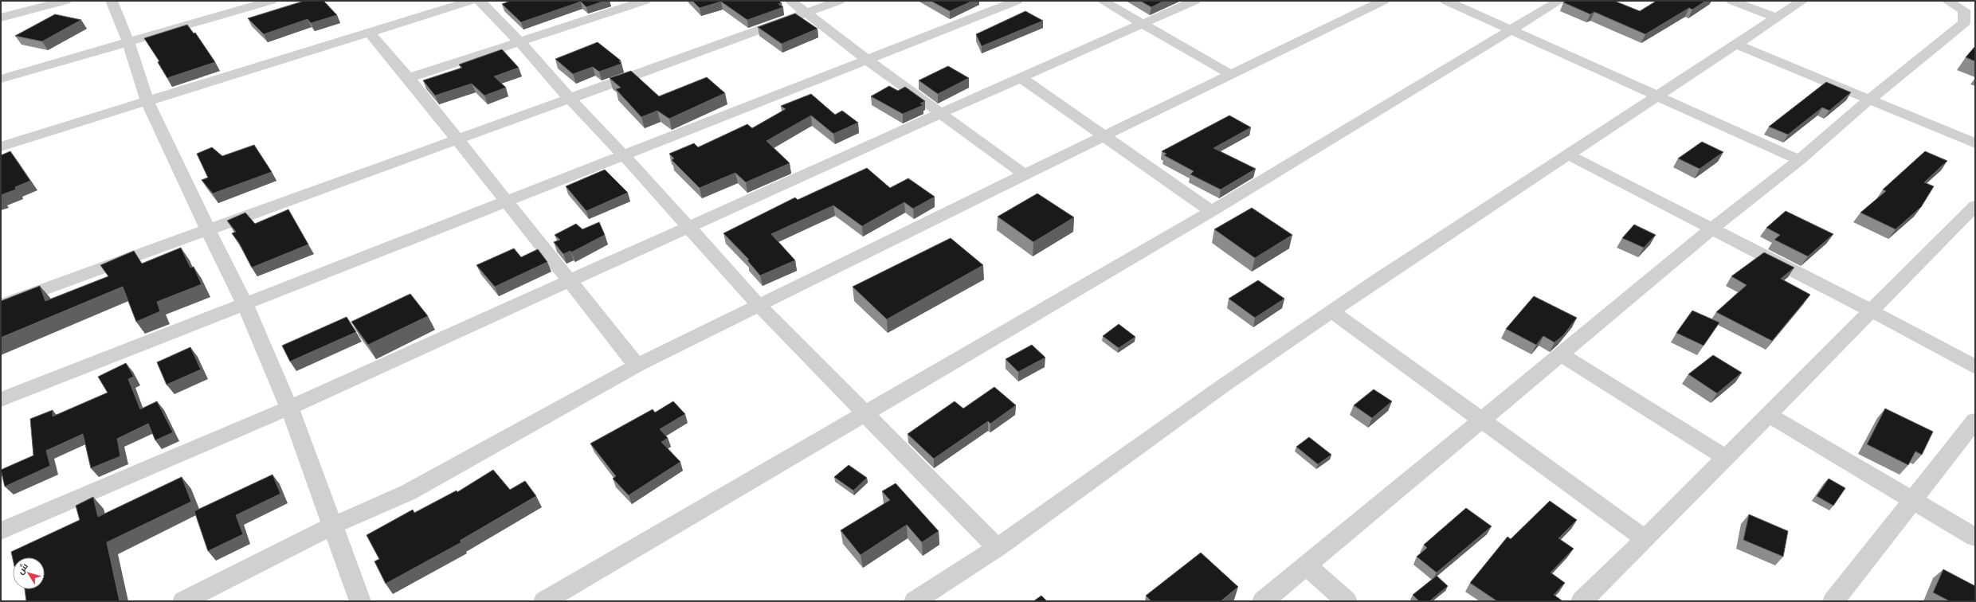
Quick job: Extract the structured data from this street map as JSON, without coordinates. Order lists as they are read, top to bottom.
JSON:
{
  "north": "top left"
}
